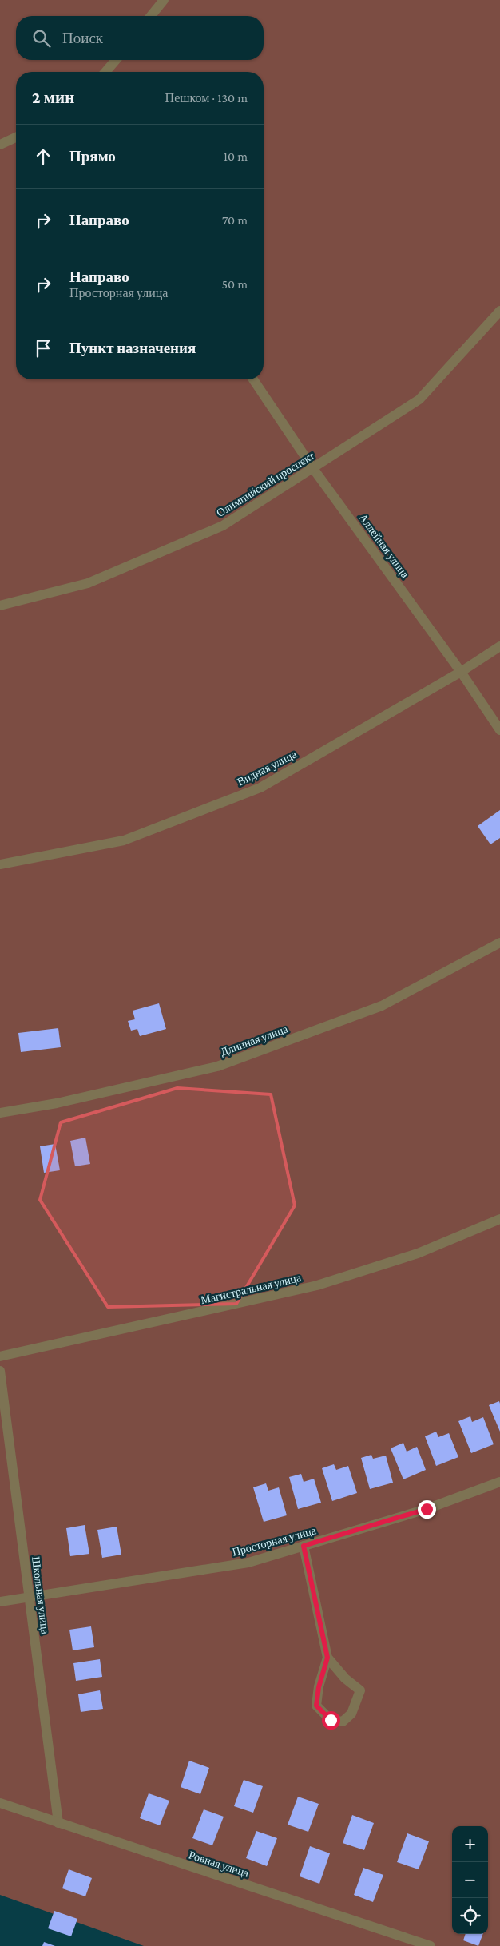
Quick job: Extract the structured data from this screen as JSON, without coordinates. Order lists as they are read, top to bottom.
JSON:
{
  "streets": {
    "street": [
      "Олимпийский проспект",
      "Аллейная улица",
      "Видная улица",
      "Длинная улица",
      "Магистральная улица",
      "Просторная улица",
      "Школьная улица",
      "Ровная улица"
    ]
  },
  "crossings": [
    ["Олимпийский проспект", "Аллейная улица"],
    ["Аллейная улица", "Видная улица"],
    ["Просторная улица", "Школьная улица"],
    ["Школьная улица", "Ровная улица"]
  ],
  "page": {
    "search": "Поиск",
    "heading": ["2 мин", "Пешком · 130 m"],
    "list": [
      ["Прямо", "10 m"],
      ["Направо", "70 m"],
      ["Направо", "Просторная улица", "50 m"],
      "Пункт назначения"
    ],
    "map_buttons": ["+", "−"]
  }
}
